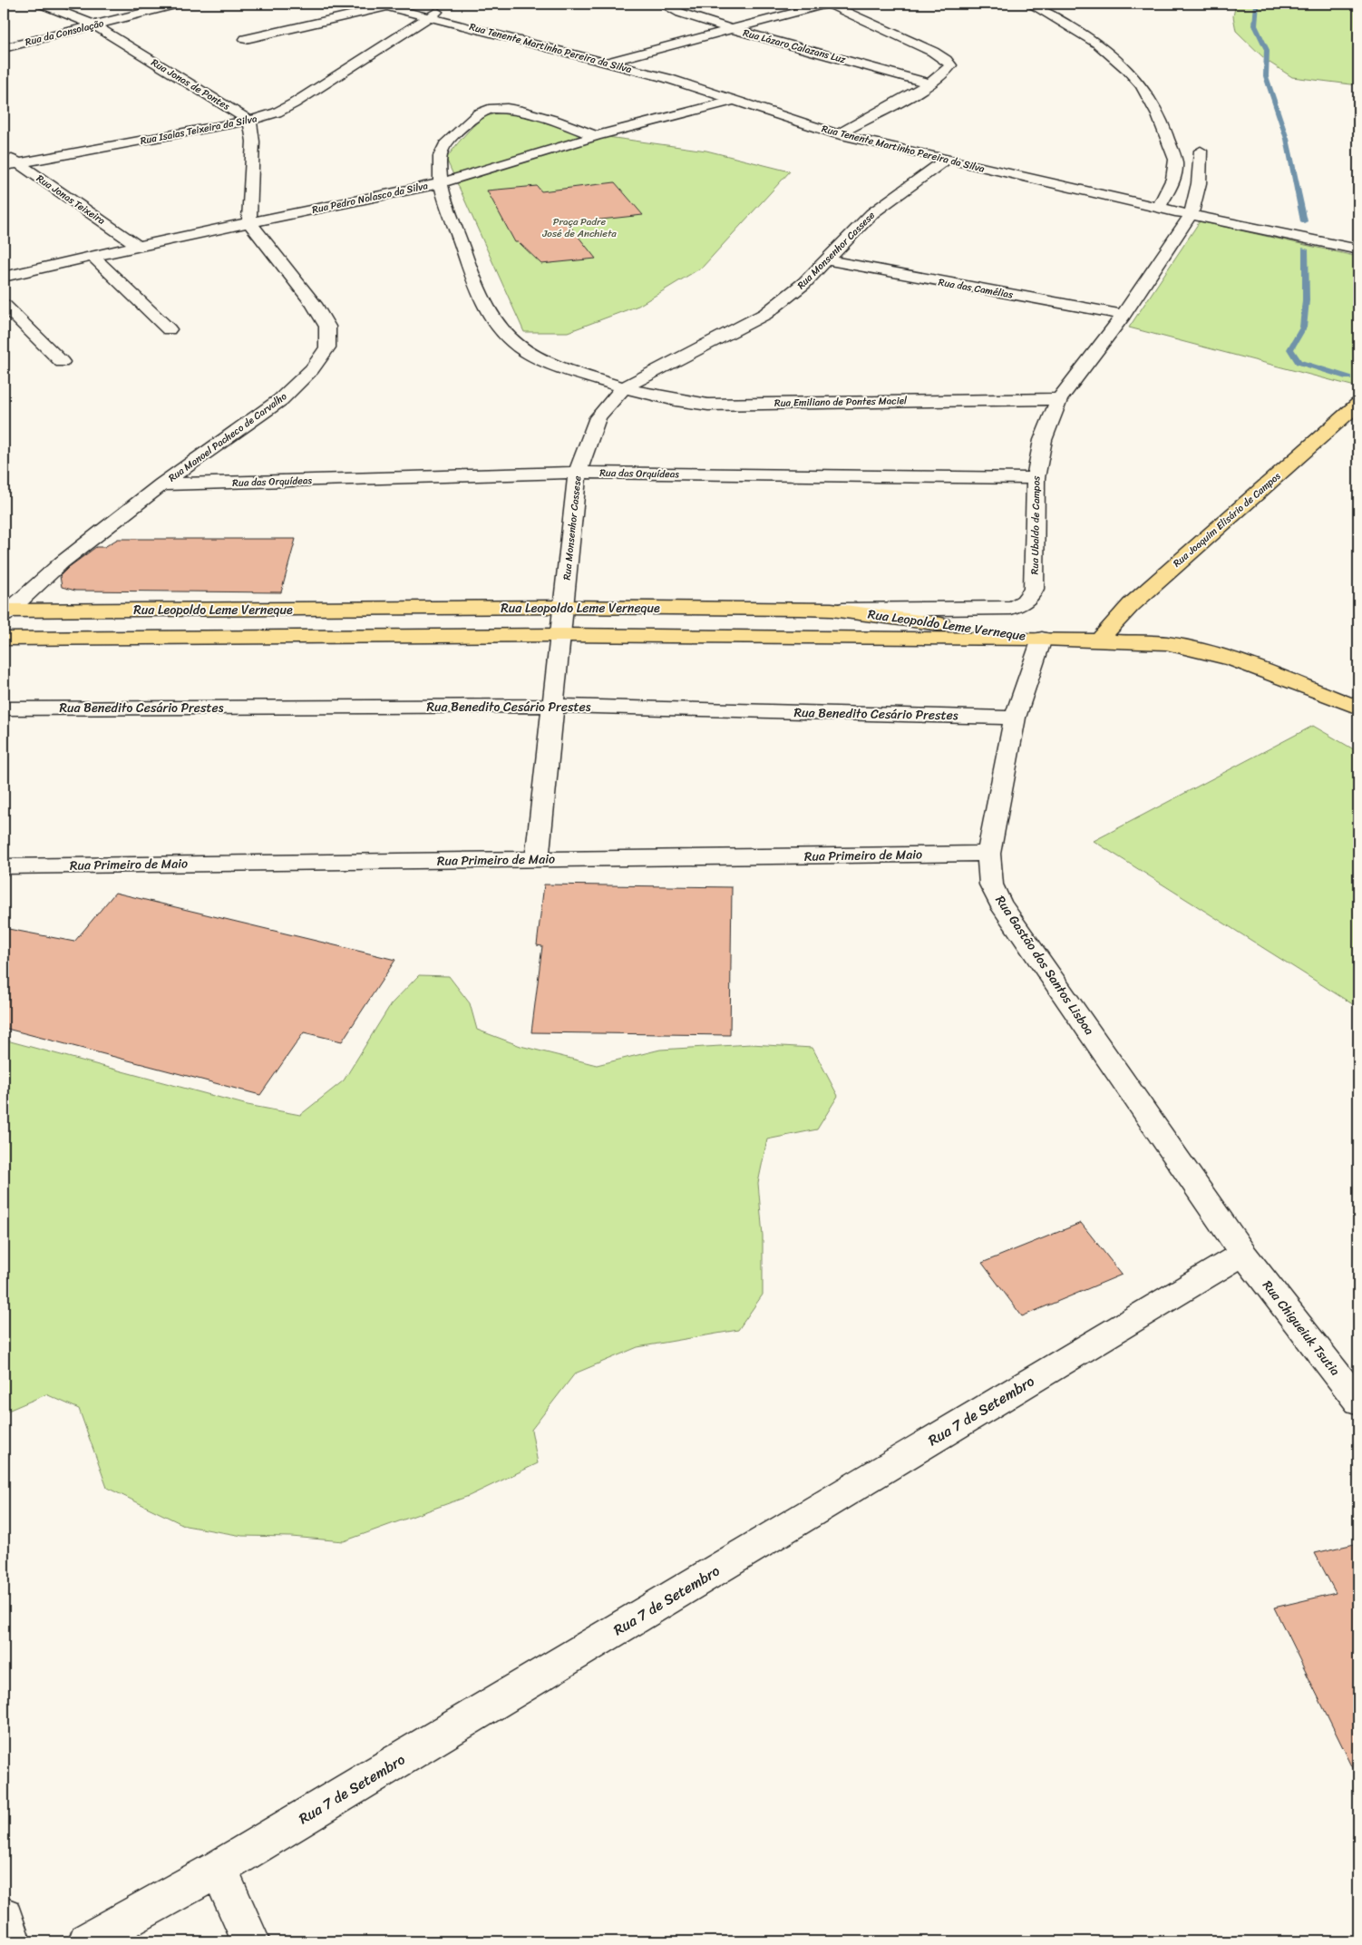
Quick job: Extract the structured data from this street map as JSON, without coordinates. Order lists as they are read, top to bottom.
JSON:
{
  "streets": {
    "main road": ["Rua Joaquim Elisário de Campos", "Rua Leopoldo Leme Verneque"],
    "street": [
      "Rua da Consolação",
      "Rua Lázaro Calazans Luz",
      "Rua Tenente Martinho Pereira da Silva",
      "Rua Jonas de Pontes",
      "Rua Isaias Teixeira da Silva",
      "Rua Pedro Nolasco da Silva",
      "Rua Jonas Teixeira",
      "Rua Monsenhor Cassese",
      "Rua das Camélias",
      "Rua Emiliano de Pontes Maciel",
      "Rua Manoel Pacheco de Carvalho",
      "Rua das Orquídeas",
      "Rua Ubaldo de Campos",
      "Rua Benedito Cesário Prestes",
      "Rua Primeiro de Maio",
      "Rua Gastão dos Santos Lisboa",
      "Rua Chigueiuk Tsutia",
      "Rua 7 de Setembro"
    ]
  },
  "crossings": [
    ["Rua da Consolação", "Rua Jonas de Pontes"],
    ["Rua Tenente Martinho Pereira da Silva", "Rua Isaias Teixeira da Silva"],
    ["Rua Tenente Martinho Pereira da Silva", "Rua Pedro Nolasco da Silva"],
    ["Rua Tenente Martinho Pereira da Silva", "Rua Monsenhor Cassese"],
    ["Rua Tenente Martinho Pereira da Silva", "Rua Ubaldo de Campos"],
    ["Rua Jonas de Pontes", "Rua Isaias Teixeira da Silva"],
    ["Rua Isaias Teixeira da Silva", "Rua Jonas Teixeira"],
    ["Rua Pedro Nolasco da Silva", "Rua Jonas Teixeira"],
    ["Rua Pedro Nolasco da Silva", "Rua Emiliano de Pontes Maciel"],
    ["Rua Pedro Nolasco da Silva", "Rua Manoel Pacheco de Carvalho"],
    ["Rua Monsenhor Cassese", "Rua das Camélias"],
    ["Rua Monsenhor Cassese", "Rua Emiliano de Pontes Maciel"],
    ["Rua Monsenhor Cassese", "Rua das Orquídeas"],
    ["Rua Monsenhor Cassese", "Rua Leopoldo Leme Verneque"],
    ["Rua Monsenhor Cassese", "Rua Benedito Cesário Prestes"],
    ["Rua Monsenhor Cassese", "Rua Primeiro de Maio"],
    ["Rua das Camélias", "Rua Ubaldo de Campos"],
    ["Rua Emiliano de Pontes Maciel", "Rua Ubaldo de Campos"],
    ["Rua Manoel Pacheco de Carvalho", "Rua das Orquídeas"],
    ["Rua Manoel Pacheco de Carvalho", "Rua Leopoldo Leme Verneque"],
    ["Rua das Orquídeas", "Rua Ubaldo de Campos"],
    ["Rua Ubaldo de Campos", "Rua Leopoldo Leme Verneque"],
    ["Rua Leopoldo Leme Verneque", "Rua Gastão dos Santos Lisboa"],
    ["Rua Benedito Cesário Prestes", "Rua Gastão dos Santos Lisboa"],
    ["Rua Primeiro de Maio", "Rua Gastão dos Santos Lisboa"],
    ["Rua Gastão dos Santos Lisboa", "Rua Chigueiuk Tsutia"],
    ["Rua Gastão dos Santos Lisboa", "Rua 7 de Setembro"],
    ["Rua Chigueiuk Tsutia", "Rua 7 de Setembro"]
  ],
  "parks": ["Praça Padre José de Anchieta"]
}
